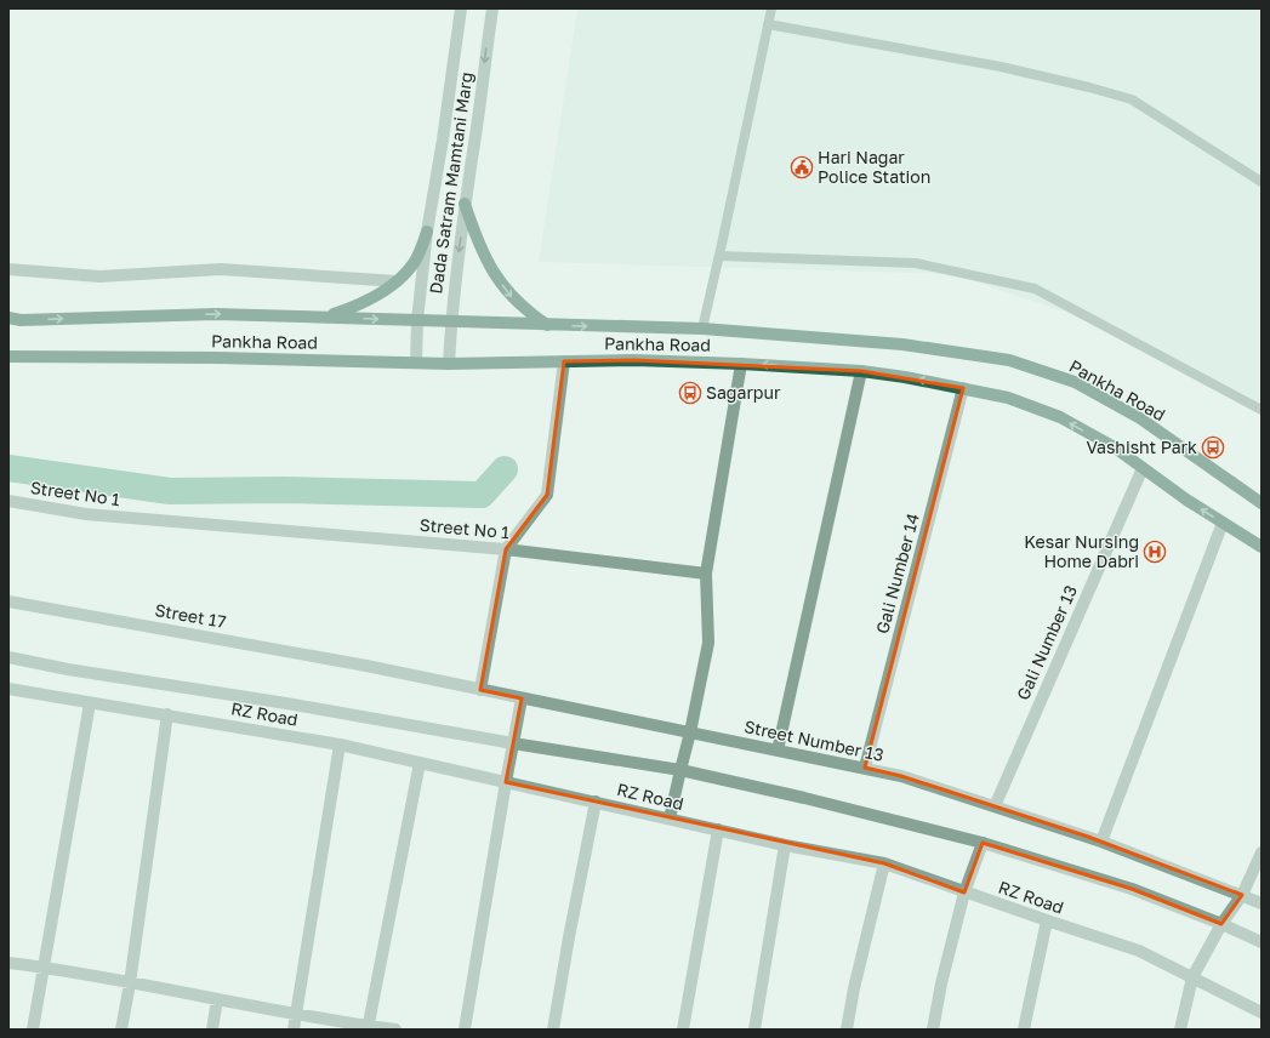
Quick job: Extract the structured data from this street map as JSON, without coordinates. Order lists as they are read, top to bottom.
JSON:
{
  "streets": {
    "main road": ["Pankha Road"],
    "street": [
      "Dada Satram Mamtani Marg",
      "Street No 1",
      "Gali Number 14",
      "Street 17",
      "Gali Number 13",
      "RZ Road",
      "Street Number 13"
    ]
  },
  "crossings": [
    ["Dada Satram Mamtani Marg", "Pankha Road"],
    ["Pankha Road", "Gali Number 14"],
    ["Pankha Road", "Gali Number 13"],
    ["Gali Number 14", "Street Number 13"],
    ["Street 17", "Street Number 13"],
    ["Gali Number 13", "Street Number 13"]
  ],
  "places": {
    "public building": ["Hari Nagar Police Station"],
    "bus stop": ["Sagarpur", "Vashisht Park"],
    "hospital": ["Kesar Nursing Home Dabri"]
  }
}
